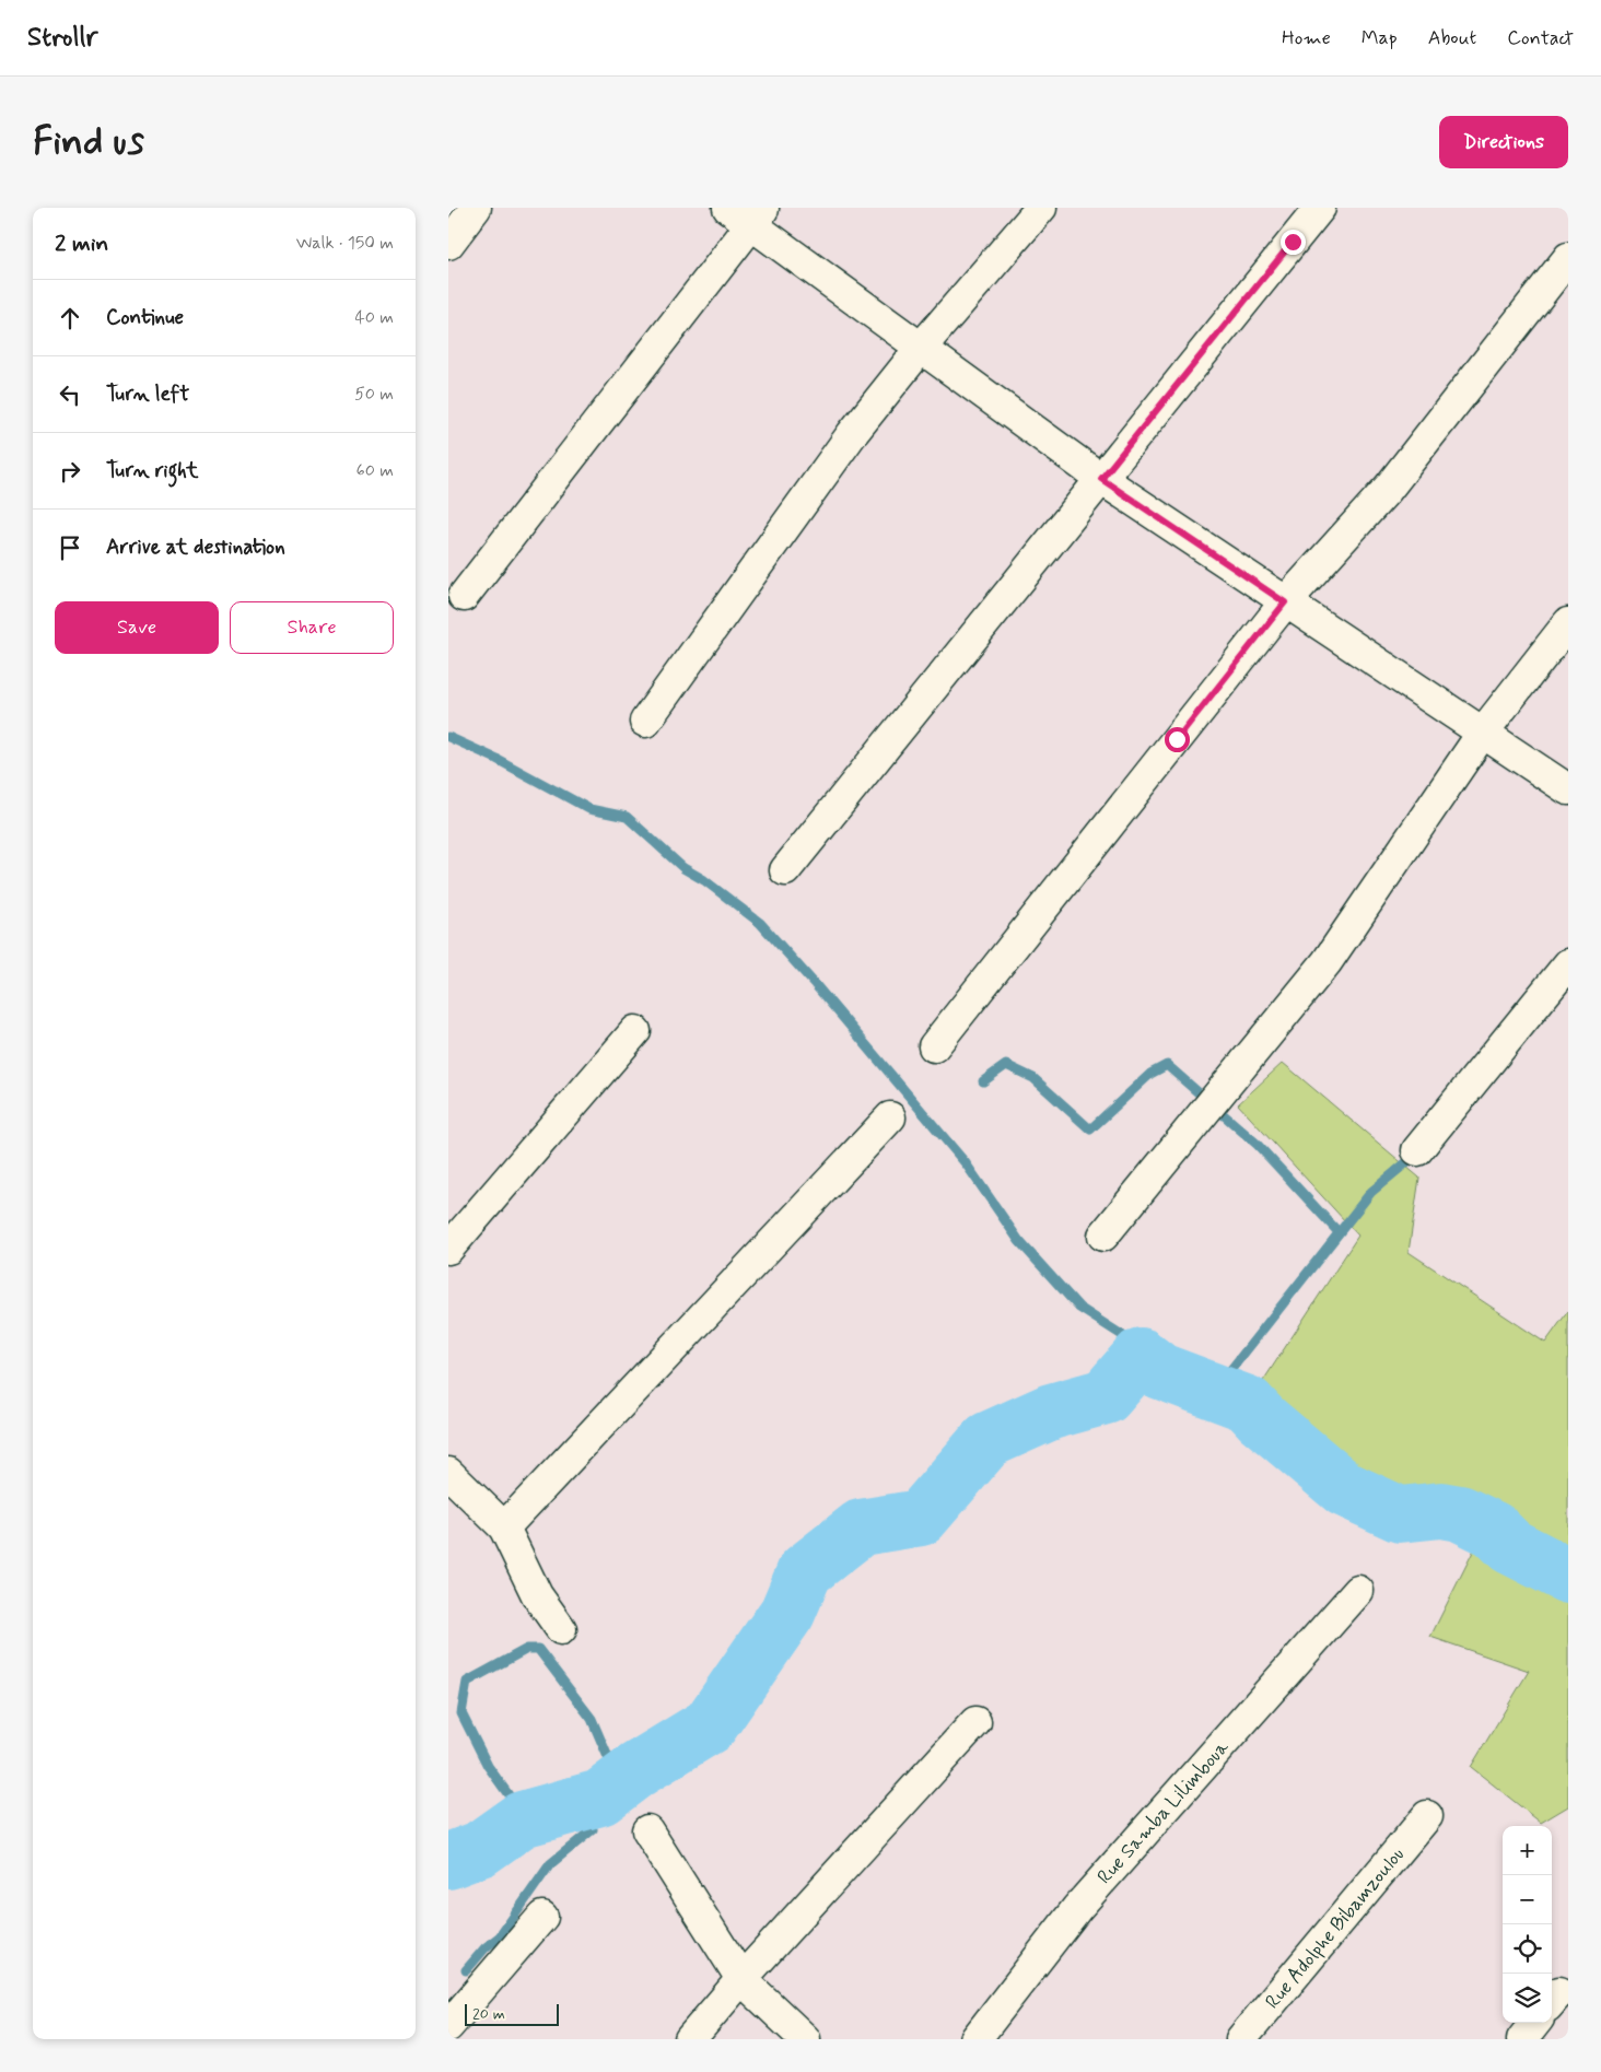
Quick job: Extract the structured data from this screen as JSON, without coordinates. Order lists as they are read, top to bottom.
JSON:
{
  "streets": {
    "street": ["Rue Samba Lilimboua", "Rue Adolphe Bibamzoulou"]
  },
  "scale_bar": "20 m",
  "page": {
    "header": "Strollr",
    "nav": [
      "Home",
      "Map",
      "About",
      "Contact"
    ],
    "buttons": [
      "Directions",
      ["Save", "Share"]
    ],
    "title": "Find us",
    "heading": ["2 min", "Walk · 150 m"],
    "list": [
      ["Continue", "40 m"],
      ["Turn left", "50 m"],
      ["Turn right", "60 m"],
      "Arrive at destination"
    ],
    "map_buttons": ["+", "−"],
    "scale": "20 m"
  }
}
